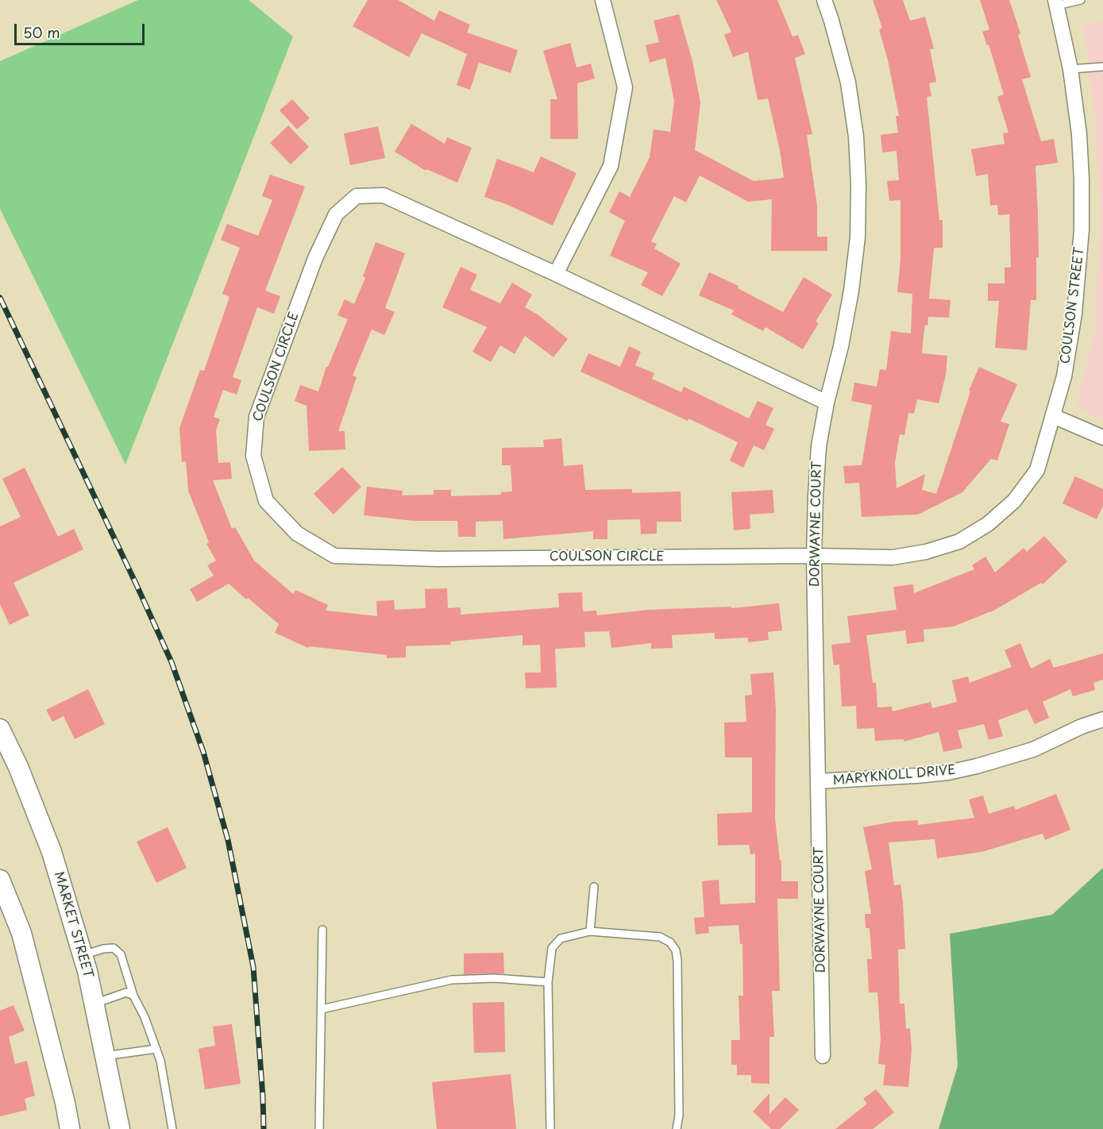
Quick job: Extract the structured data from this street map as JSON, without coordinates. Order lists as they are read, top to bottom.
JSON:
{
  "streets": {
    "main road": ["MARKET STREET"],
    "street": [
      "COULSON STREET",
      "COULSON CIRCLE",
      "DORWAYNE COURT",
      "MARYKNOLL DRIVE"
    ]
  },
  "crossings": [
    ["COULSON STREET", "COULSON CIRCLE"],
    ["COULSON STREET", "DORWAYNE COURT"],
    ["COULSON CIRCLE", "DORWAYNE COURT"],
    ["DORWAYNE COURT", "MARYKNOLL DRIVE"]
  ],
  "scale_bar": "50 m"
}
